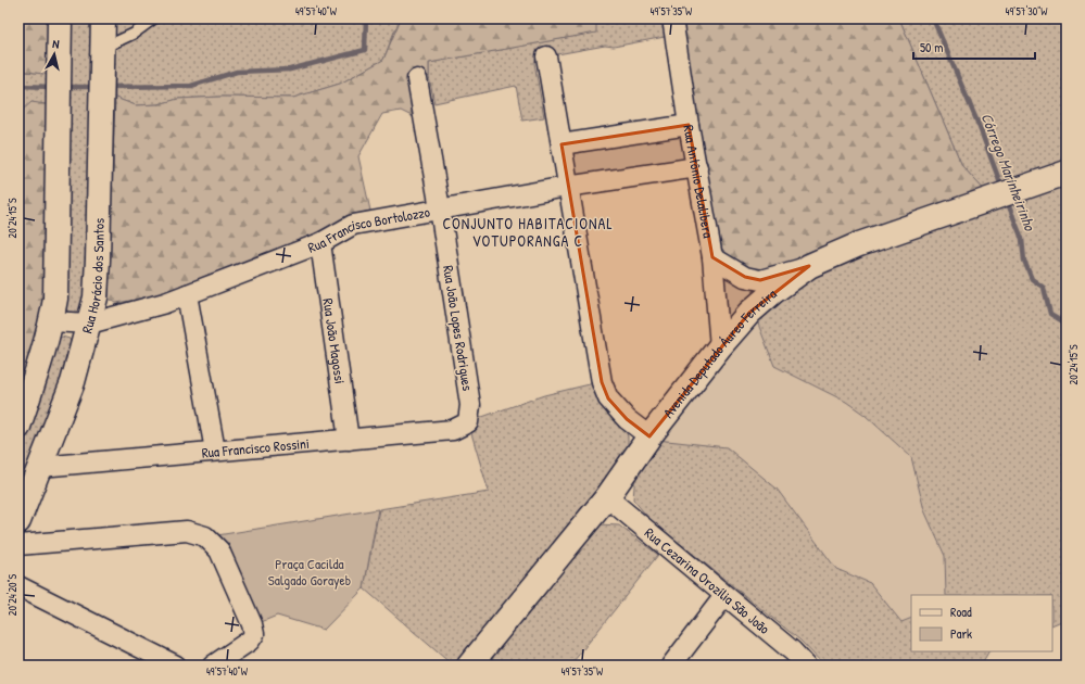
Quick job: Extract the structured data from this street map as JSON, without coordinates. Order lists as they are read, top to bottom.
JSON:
{
  "streets": {
    "main road": ["Rua Horácio dos Santos", "Avenida Deputado Áureo Ferreira"],
    "street": [
      "Rua Antônio Delalibera",
      "Rua Francisco Bortolozzo",
      "Rua João Lopes Rodrigues",
      "Rua João Magossi",
      "Rua Francisco Rossini",
      "Rua Cezarina Orozília São João"
    ]
  },
  "crossings": [
    ["Rua Antônio Delalibera", "Rua Francisco Bortolozzo"],
    ["Rua Antônio Delalibera", "Avenida Deputado Áureo Ferreira"],
    ["Rua Francisco Bortolozzo", "Rua Horácio dos Santos"],
    ["Rua Francisco Bortolozzo", "Rua João Lopes Rodrigues"],
    ["Rua Francisco Bortolozzo", "Rua João Magossi"],
    ["Rua Horácio dos Santos", "Rua Francisco Rossini"],
    ["Rua João Lopes Rodrigues", "Rua Francisco Rossini"],
    ["Rua João Magossi", "Rua Francisco Rossini"],
    ["Avenida Deputado Áureo Ferreira", "Rua Cezarina Orozília São João"]
  ],
  "districts": ["CONJUNTO HABITACIONAL VOTUPORANGA C"],
  "water": ["Córrego Marinheirinho"],
  "parks": ["Praça Cacilda Salgado Gorayeb"],
  "legend": ["Road", "Park"],
  "scale_bar": "50 m",
  "north": "top",
  "coordinates": [
    "49°57'40\"W",
    "49°57'35\"W",
    "49°57'30\"W",
    "20°24'15\"S",
    "20°24'20\"S"
  ]
}
